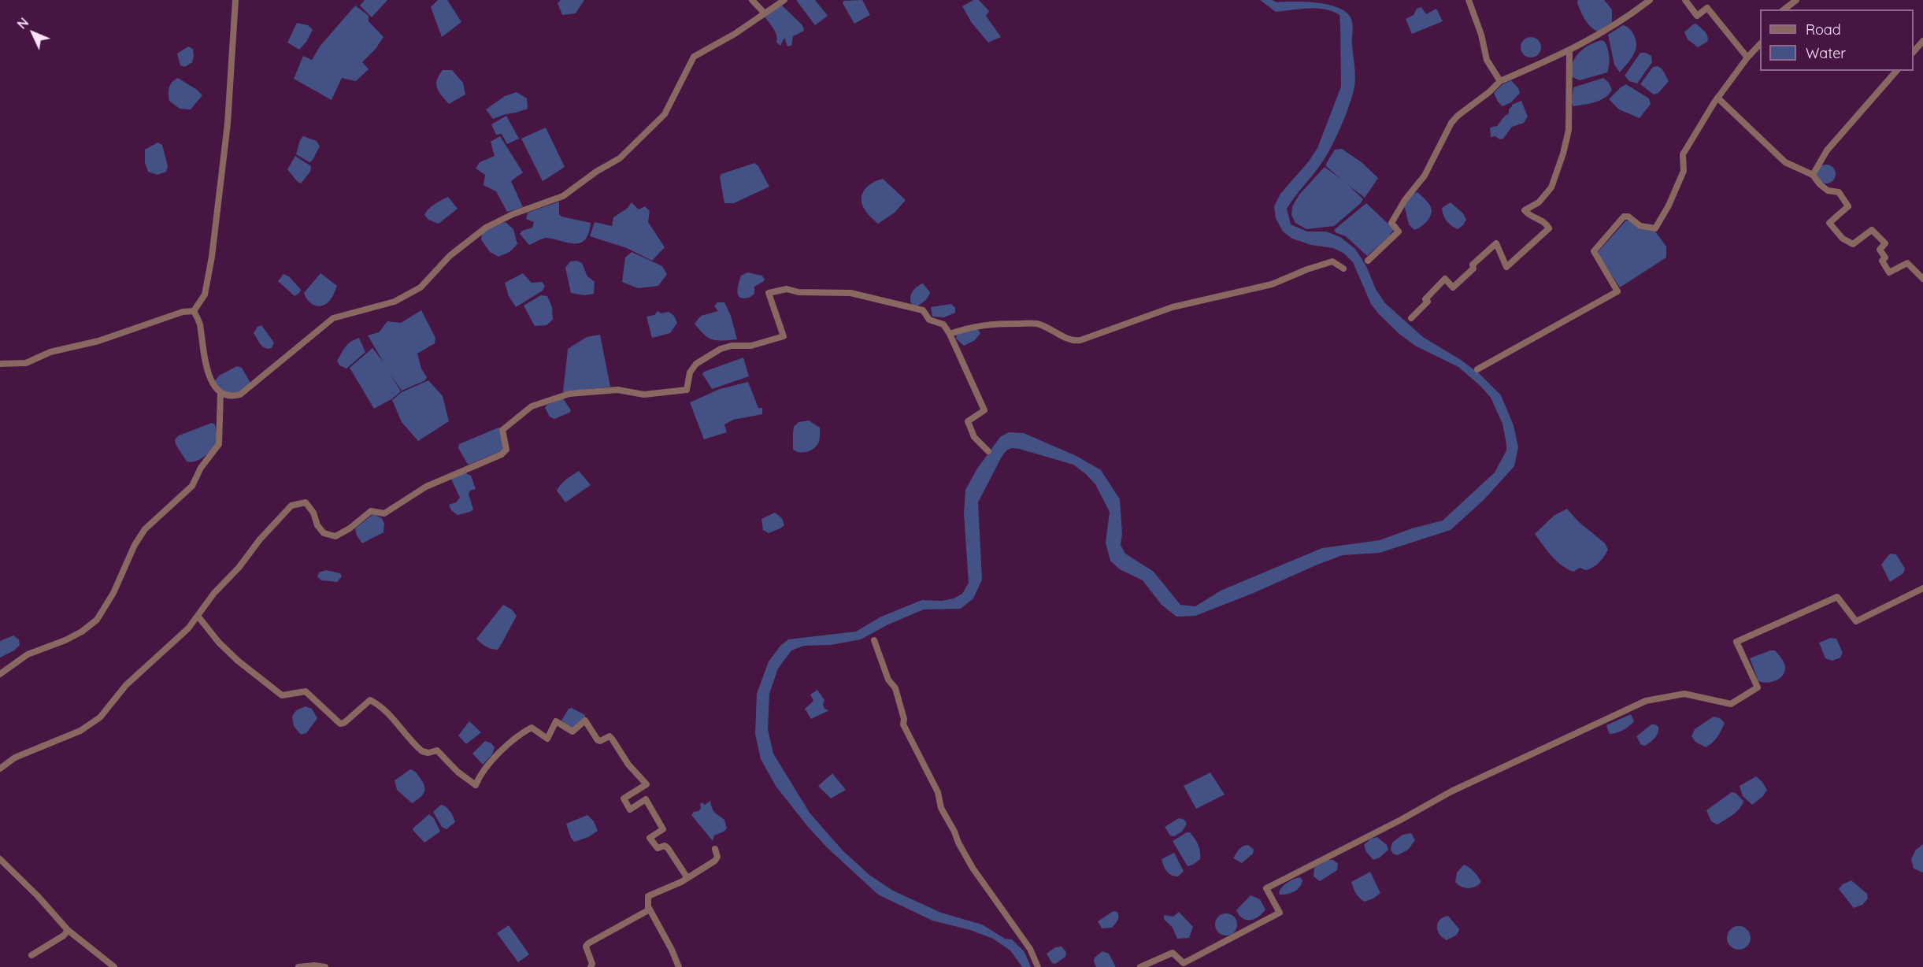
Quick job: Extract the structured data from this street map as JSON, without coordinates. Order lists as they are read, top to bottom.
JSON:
{
  "legend": ["Road", "Water"],
  "north": "top left"
}
